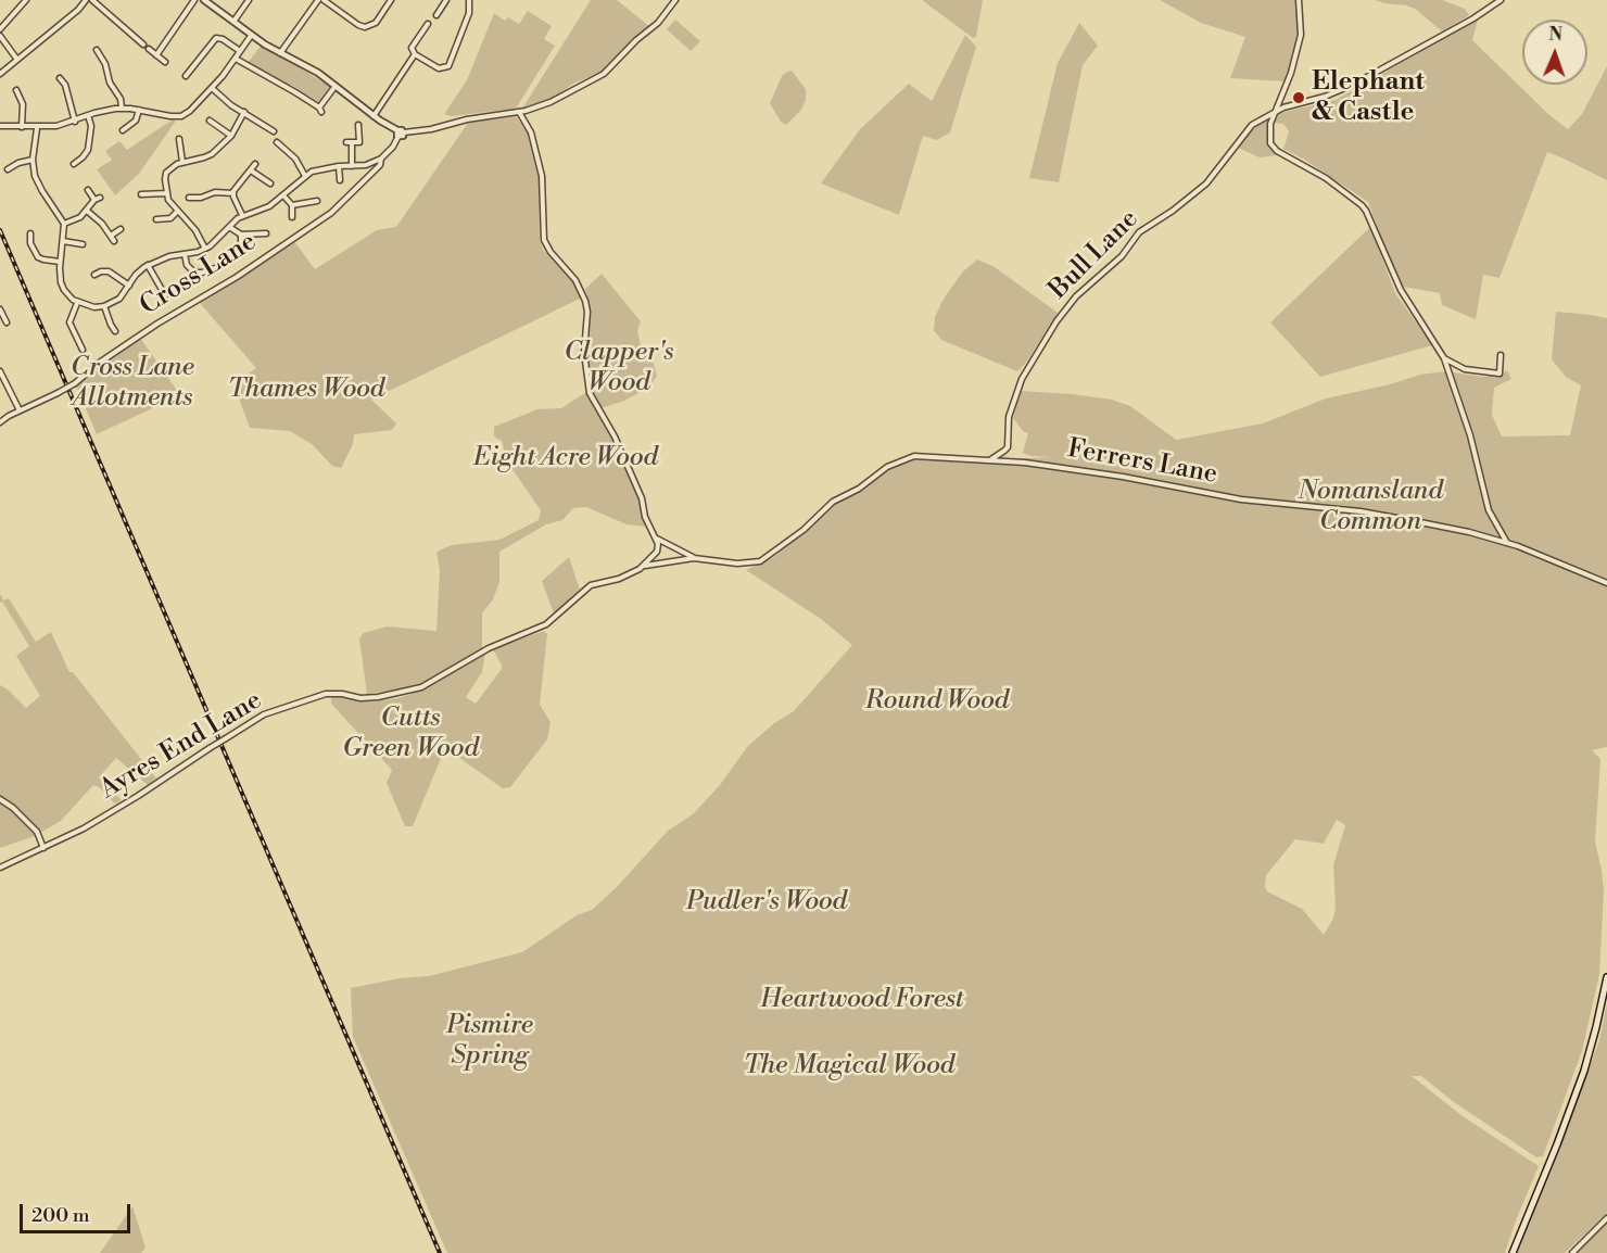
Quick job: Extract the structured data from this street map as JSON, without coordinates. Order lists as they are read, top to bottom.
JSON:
{
  "streets": {
    "street": [
      "Bull Lane",
      "Cross Lane",
      "Ferrers Lane",
      "Ayres End Lane"
    ]
  },
  "crossings": [
    ["Bull Lane", "Ferrers Lane"],
    ["Ferrers Lane", "Ayres End Lane"]
  ],
  "parks": [
    "Clapper's Wood",
    "Cross Lane Allotments",
    "Thames Wood",
    "Eight Acre Wood",
    "Nomansland Common",
    "Round Wood",
    "Cutts Green Wood",
    "Pudler's Wood",
    "Heartwood Forest",
    "Pismire Spring",
    "The Magical Wood"
  ],
  "places": ["Elephant & Castle"],
  "scale_bar": "200 m",
  "north": "top"
}
